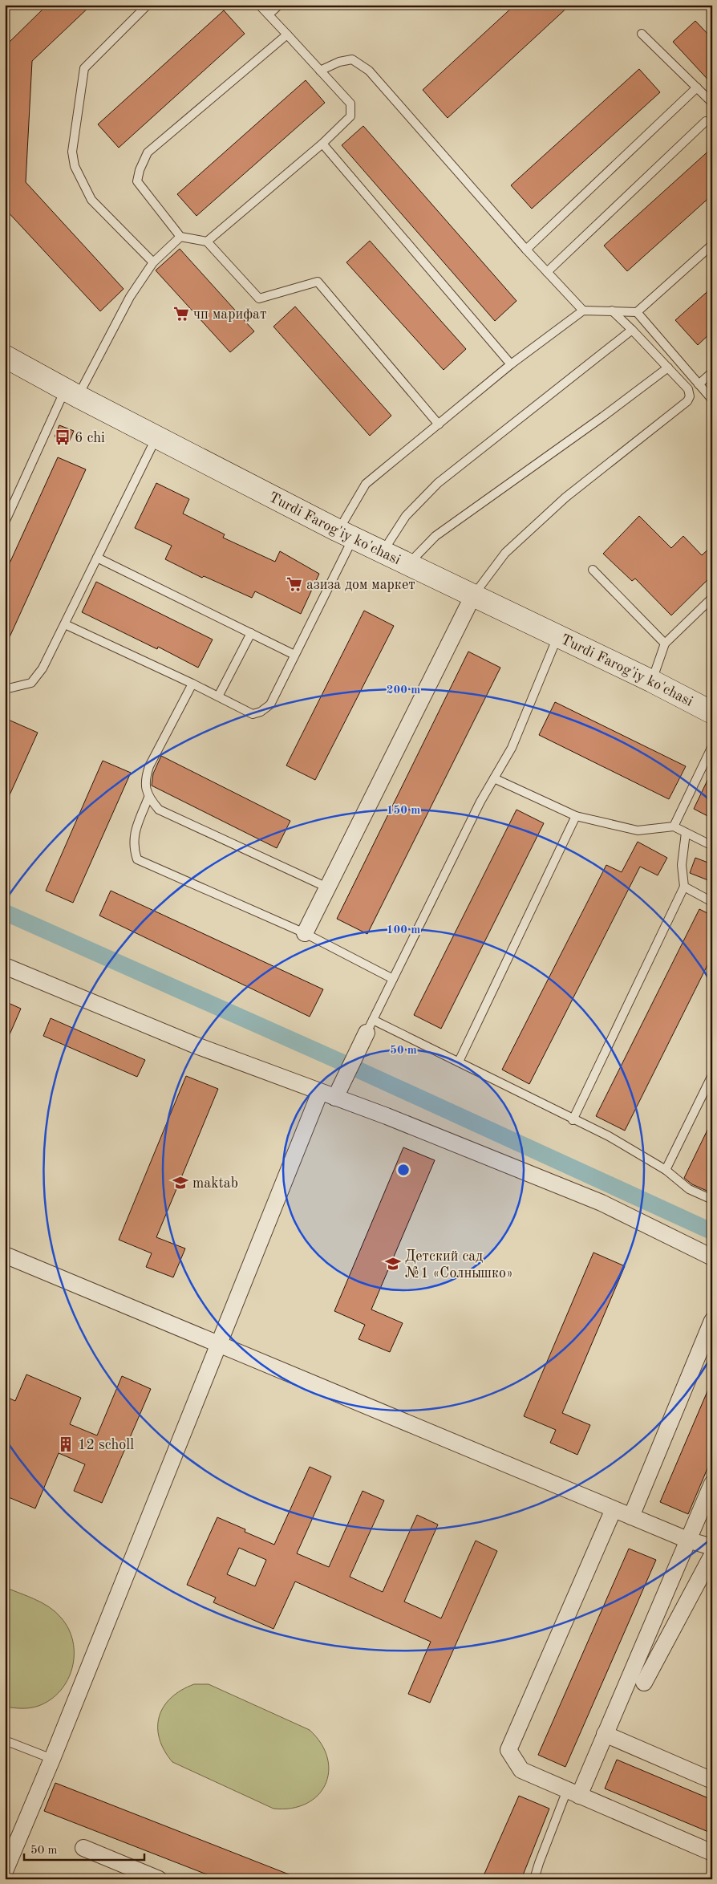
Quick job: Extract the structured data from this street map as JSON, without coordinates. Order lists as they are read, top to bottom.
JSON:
{
  "streets": {
    "street": ["Turdi Farog'iy ko'chasi"]
  },
  "places": {
    "supermarket": ["чп марифат", "азиза дом маркет"],
    "bus stop": ["6 chi"],
    "school or university": ["maktab", "Детский сад №1 «Солнышко»"],
    "building": ["12 scholl"]
  },
  "scale_bar": "50 m",
  "rings": [
    "200 m",
    "150 m",
    "100 m",
    "50 m"
  ]
}
